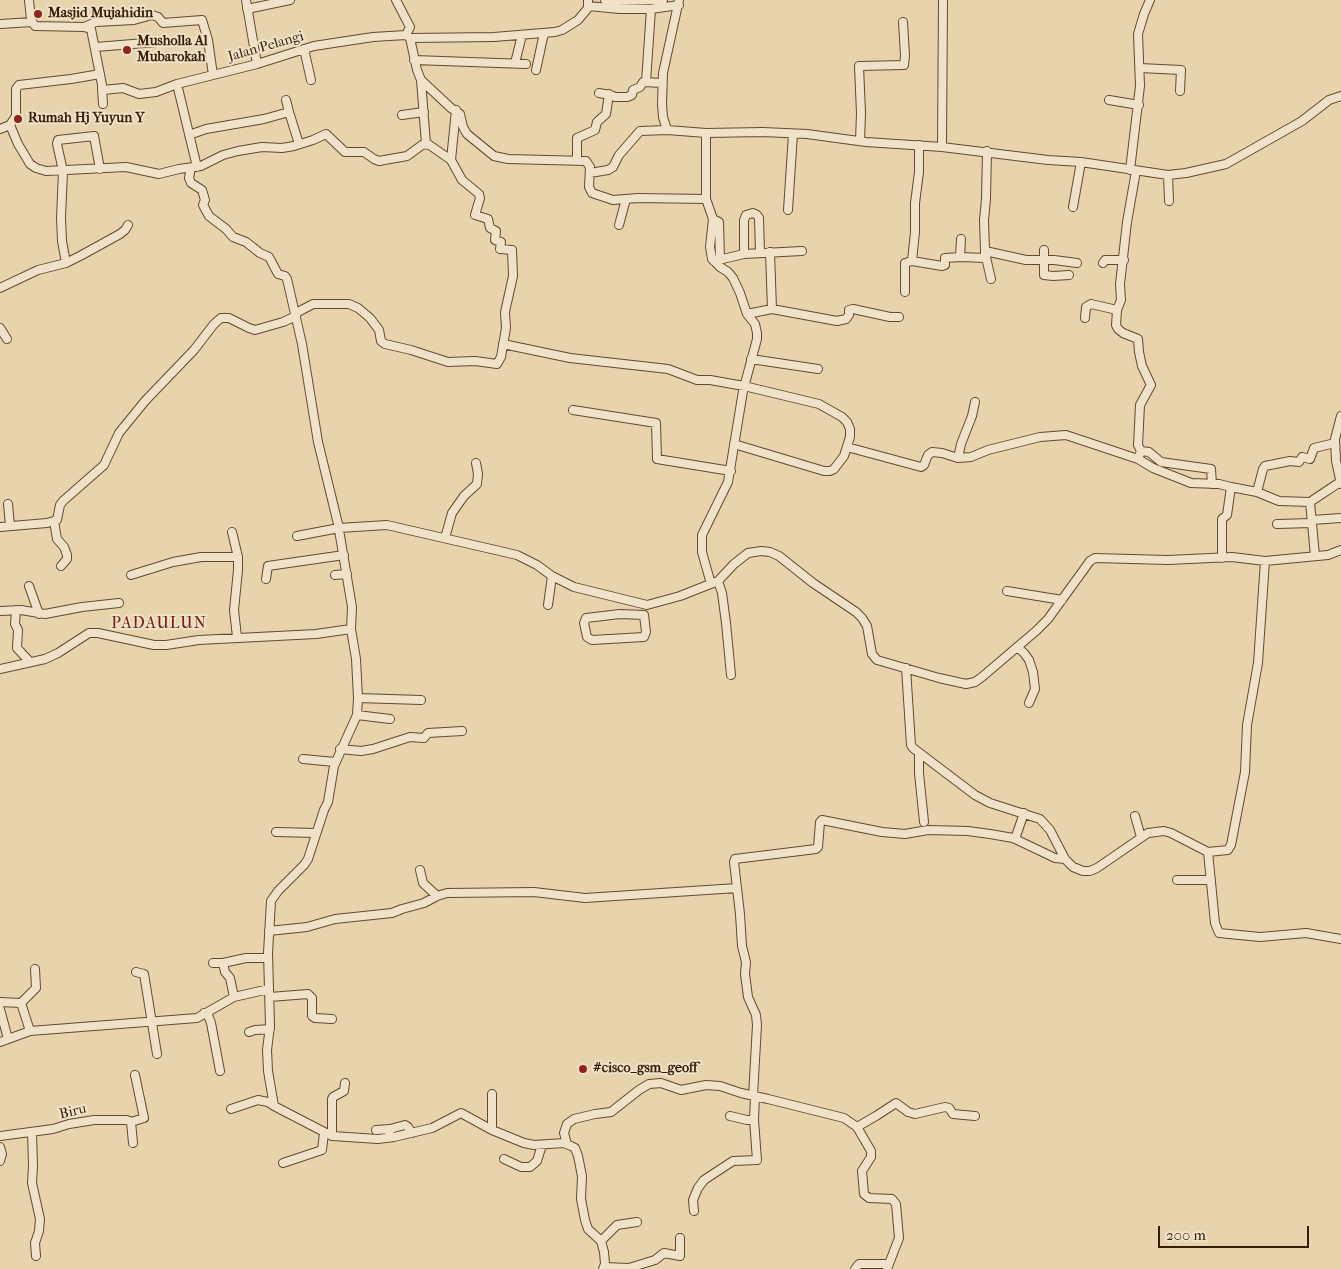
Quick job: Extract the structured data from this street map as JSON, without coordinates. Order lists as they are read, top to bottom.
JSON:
{
  "streets": {
    "street": ["Jalan Pelangi", "Biru"]
  },
  "districts": ["PADAULUN"],
  "places": [
    "Masjid Mujahidin",
    "Musholla Al Mubarokah",
    "Rumah Hj Yuyun Y",
    "#cisco_gsm_geoff"
  ],
  "scale_bar": "200 m"
}
